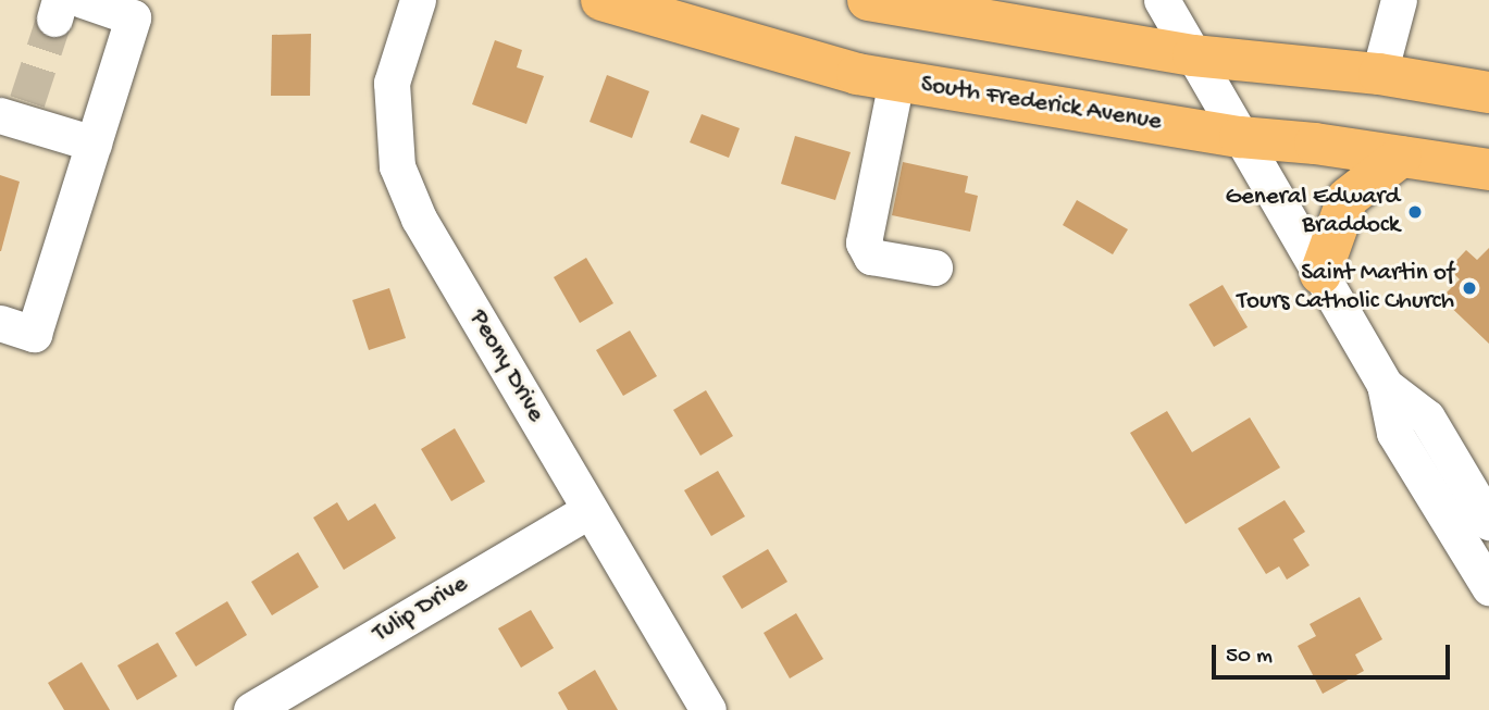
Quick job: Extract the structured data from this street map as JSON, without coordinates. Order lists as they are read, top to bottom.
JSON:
{
  "streets": {
    "main road": ["South Frederick Avenue"],
    "street": ["Peony Drive", "Tulip Drive"]
  },
  "crossings": [
    ["Peony Drive", "Tulip Drive"]
  ],
  "places": ["General Edward Braddock", "Saint Martin of Tours Catholic Church"],
  "scale_bar": "50 m"
}
